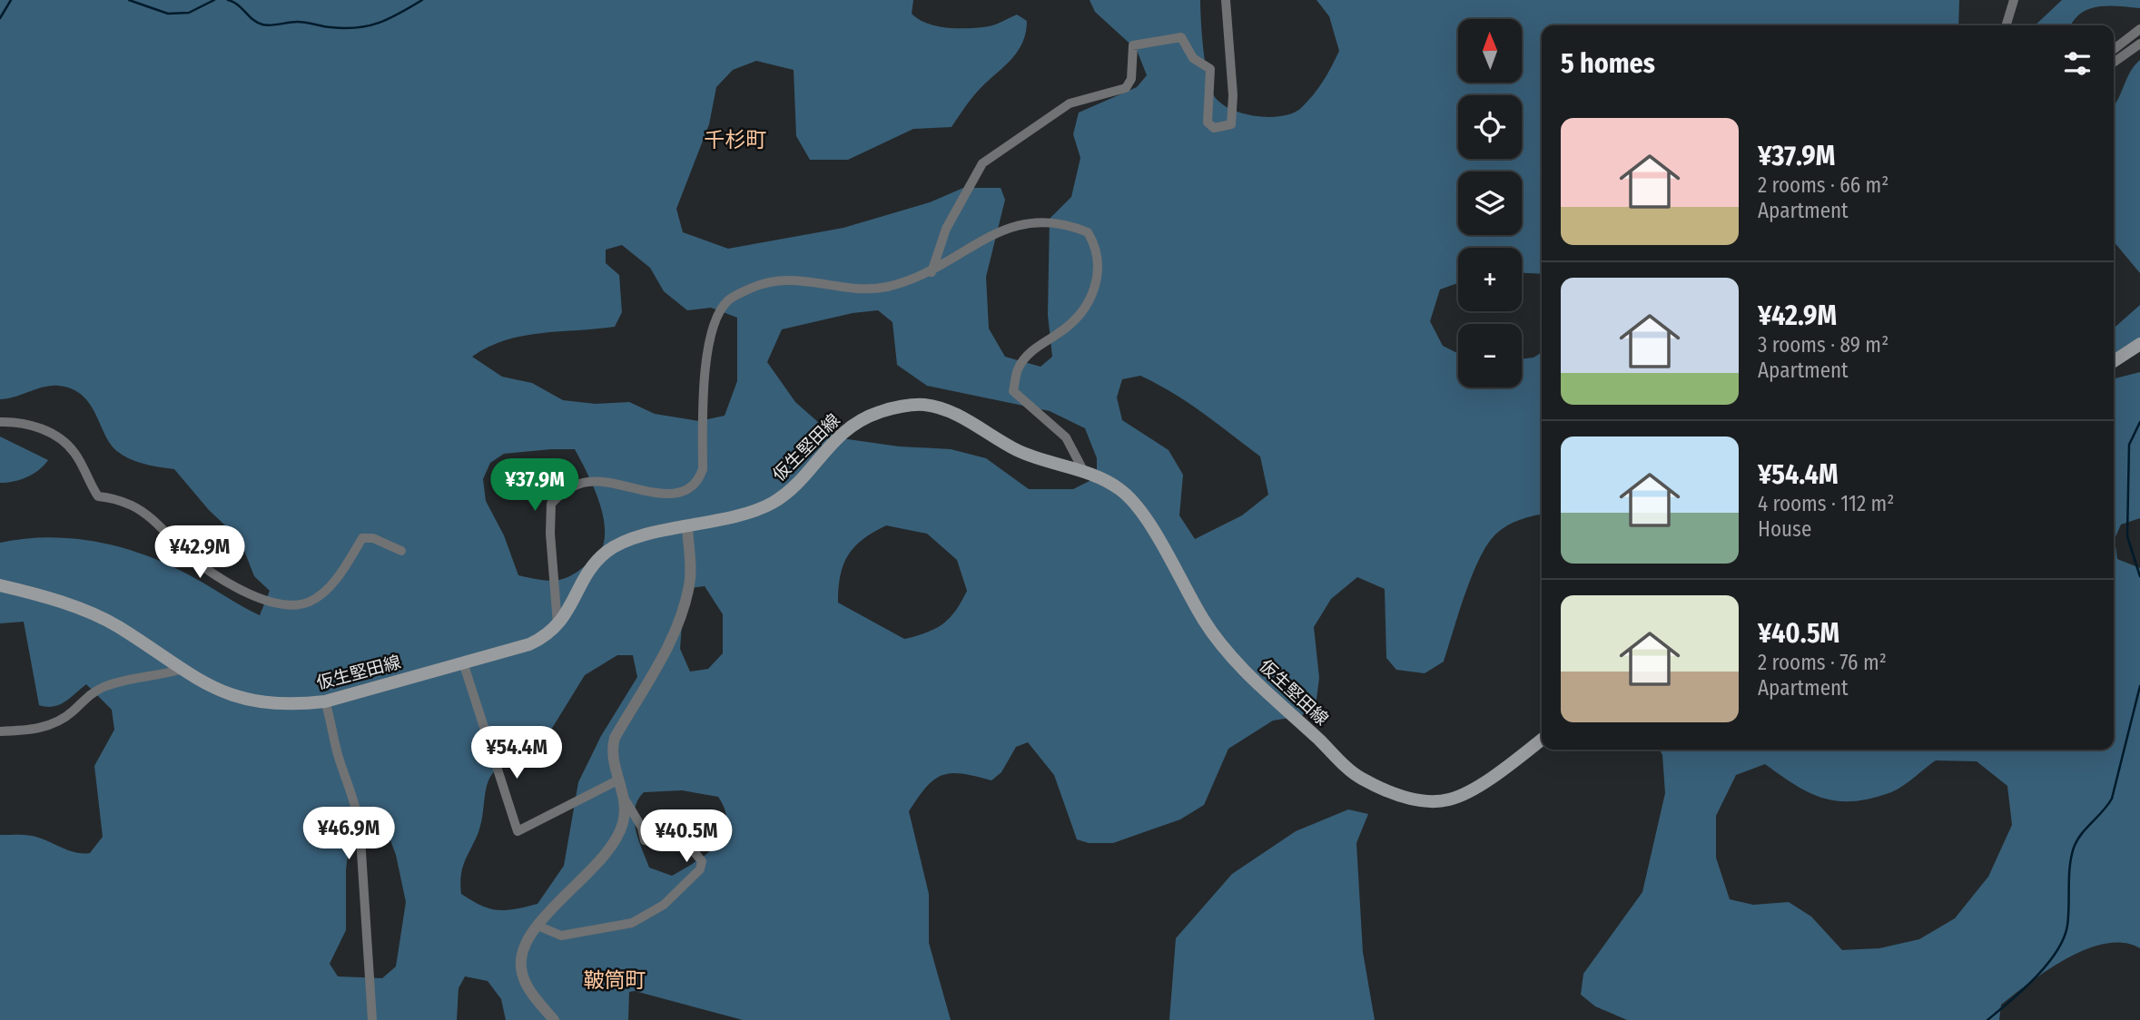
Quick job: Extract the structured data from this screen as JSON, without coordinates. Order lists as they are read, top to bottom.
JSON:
{
  "streets": {
    "main road": ["仮生堅田線"]
  },
  "districts": ["千杉町", "鞁筒町"],
  "north": "top",
  "page": {
    "map_buttons": ["+", "−"],
    "heading": "5 homes",
    "list": [
      {
        "name": "¥37.9M",
        "note": "2 rooms · 66 m² · Apartment"
      },
      {
        "name": "¥42.9M",
        "note": "3 rooms · 89 m² · Apartment"
      },
      {
        "name": "¥54.4M",
        "note": "4 rooms · 112 m² · House"
      },
      {
        "name": "¥40.5M",
        "note": "2 rooms · 76 m² · Apartment"
      }
    ],
    "price": [
      "¥37.9M",
      "¥42.9M",
      "¥54.4M",
      "¥46.9M",
      "¥40.5M"
    ]
  }
}
